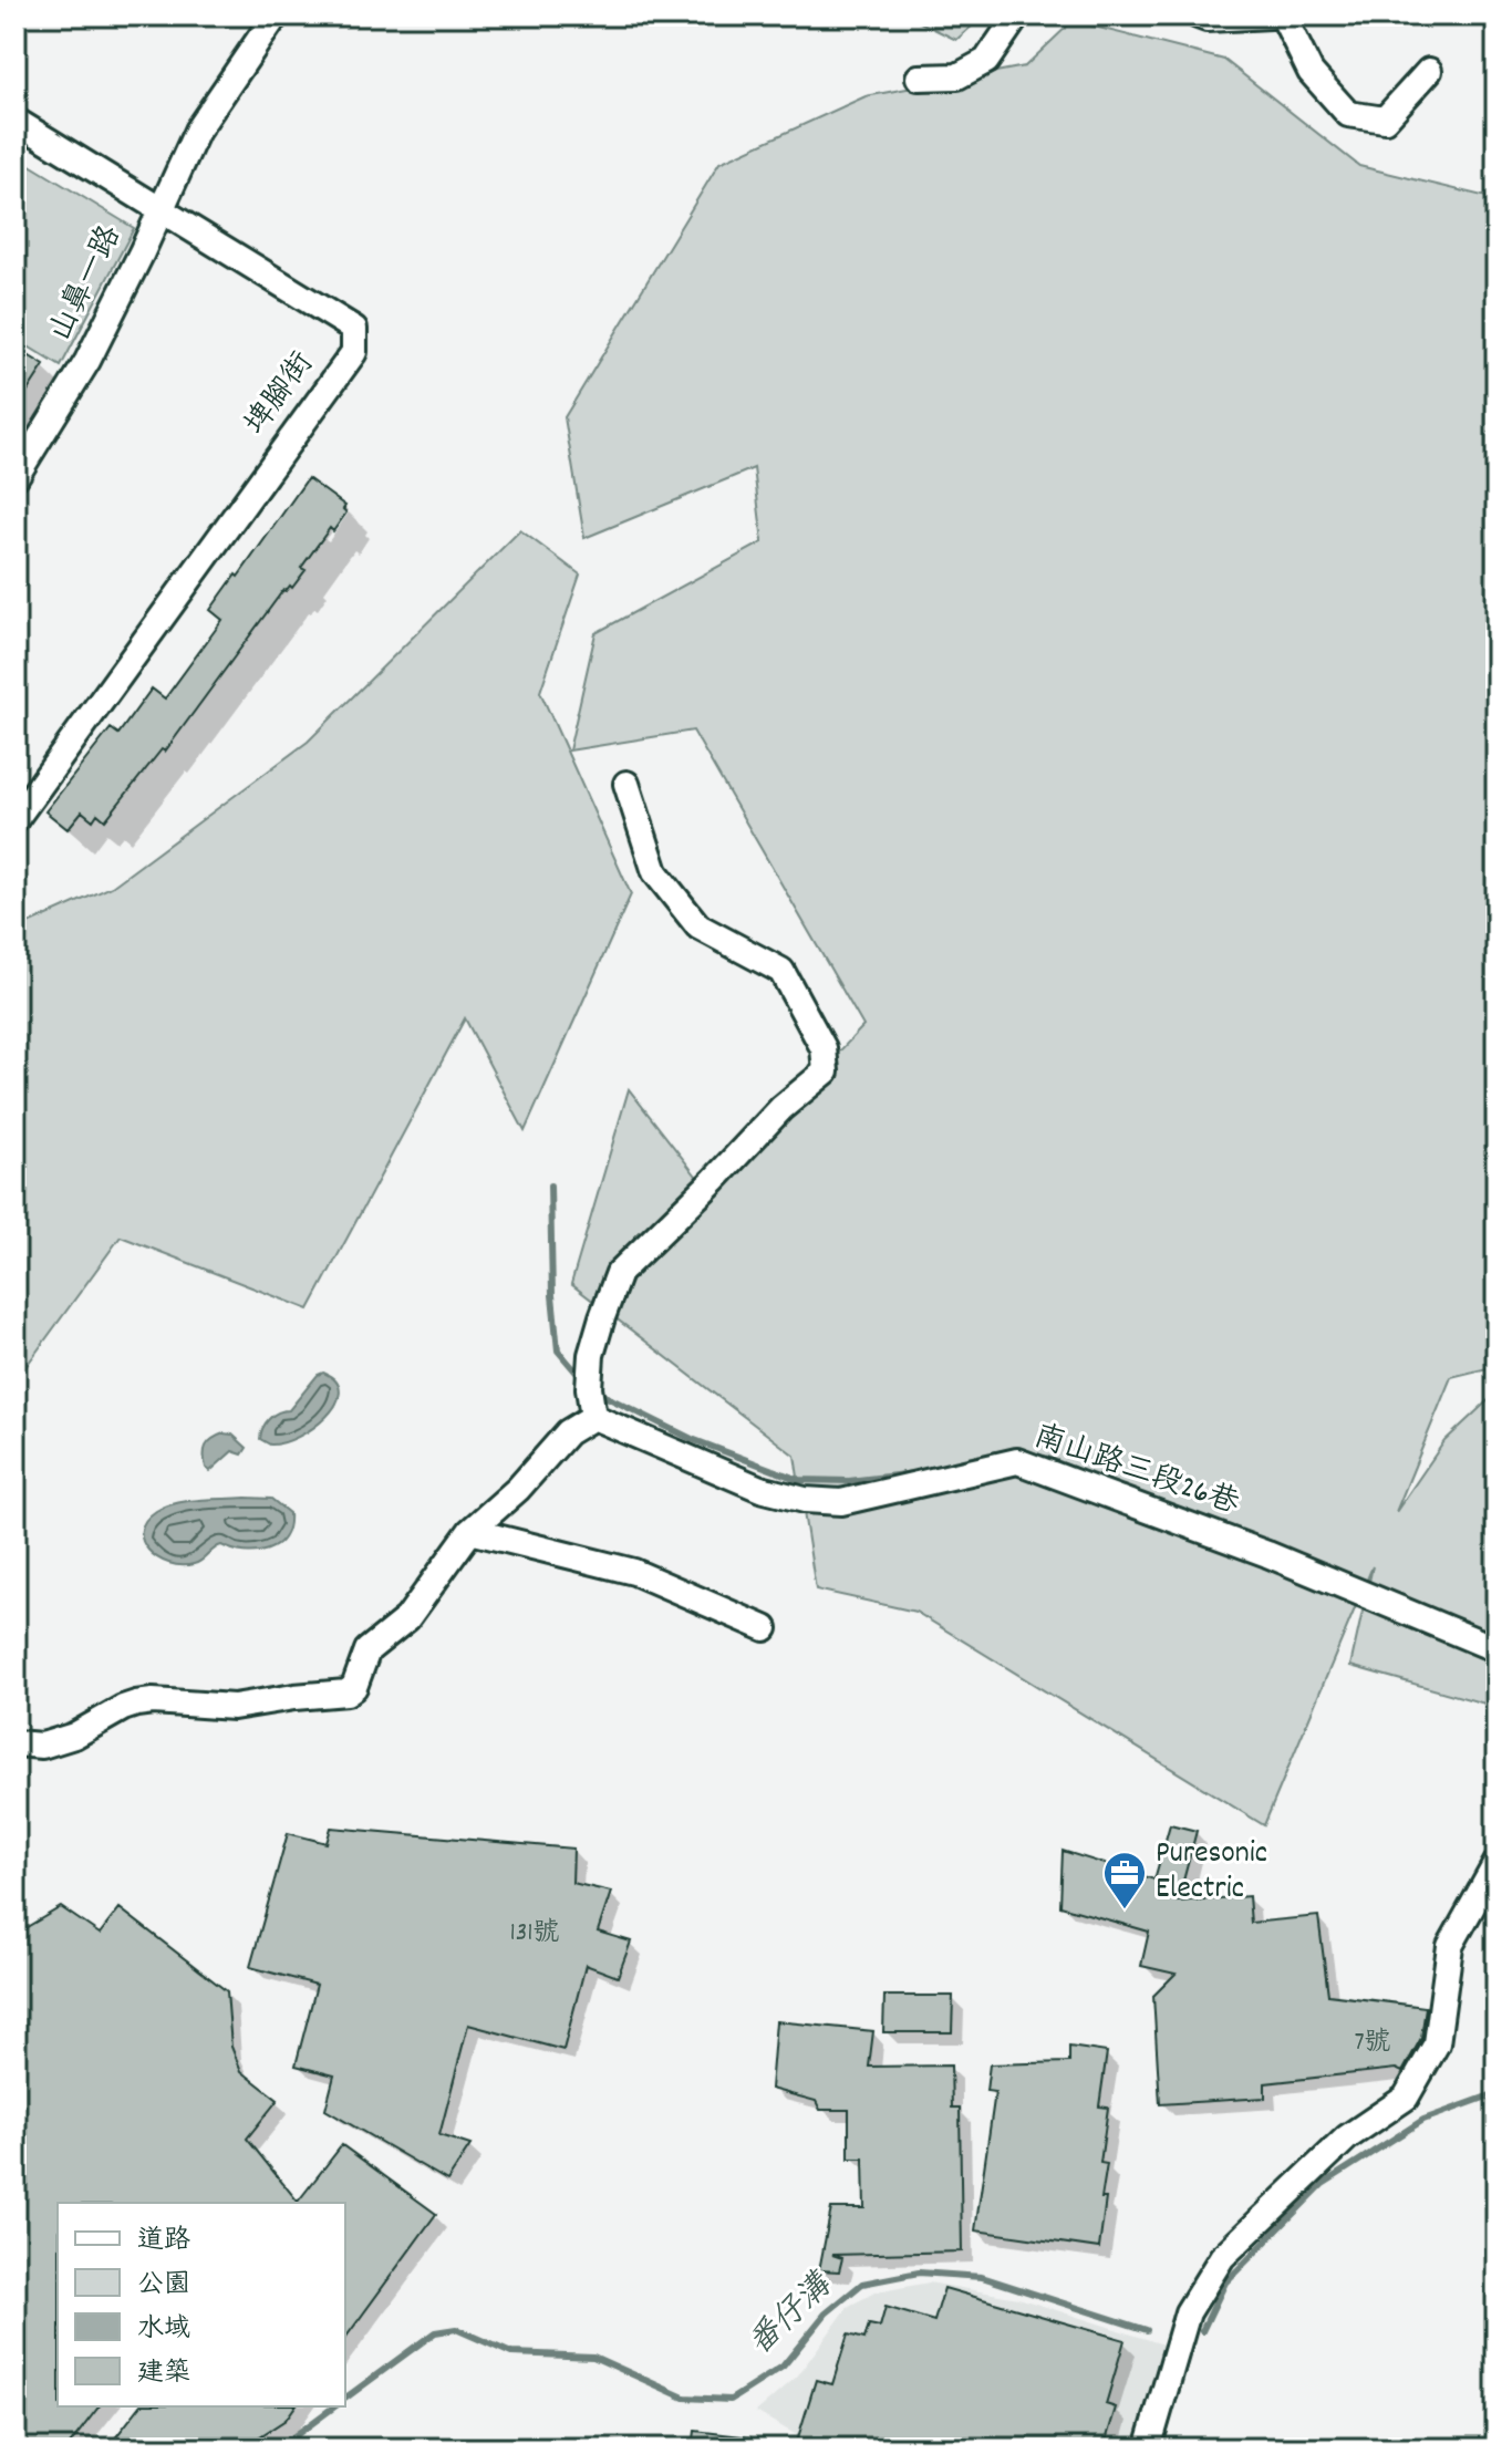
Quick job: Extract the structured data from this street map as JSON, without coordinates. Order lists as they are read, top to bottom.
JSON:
{
  "streets": {
    "street": ["山鼻一路", "埤腳街", "南山路三段26巷"]
  },
  "crossings": [
    ["山鼻一路", "埤腳街"]
  ],
  "water": ["番仔溝"],
  "places": {
    "office": ["Puresonic Electric"]
  },
  "house_numbers": ["131號", "7號"],
  "legend": [
    "道路",
    "公園",
    "水域",
    "建築"
  ]
}
